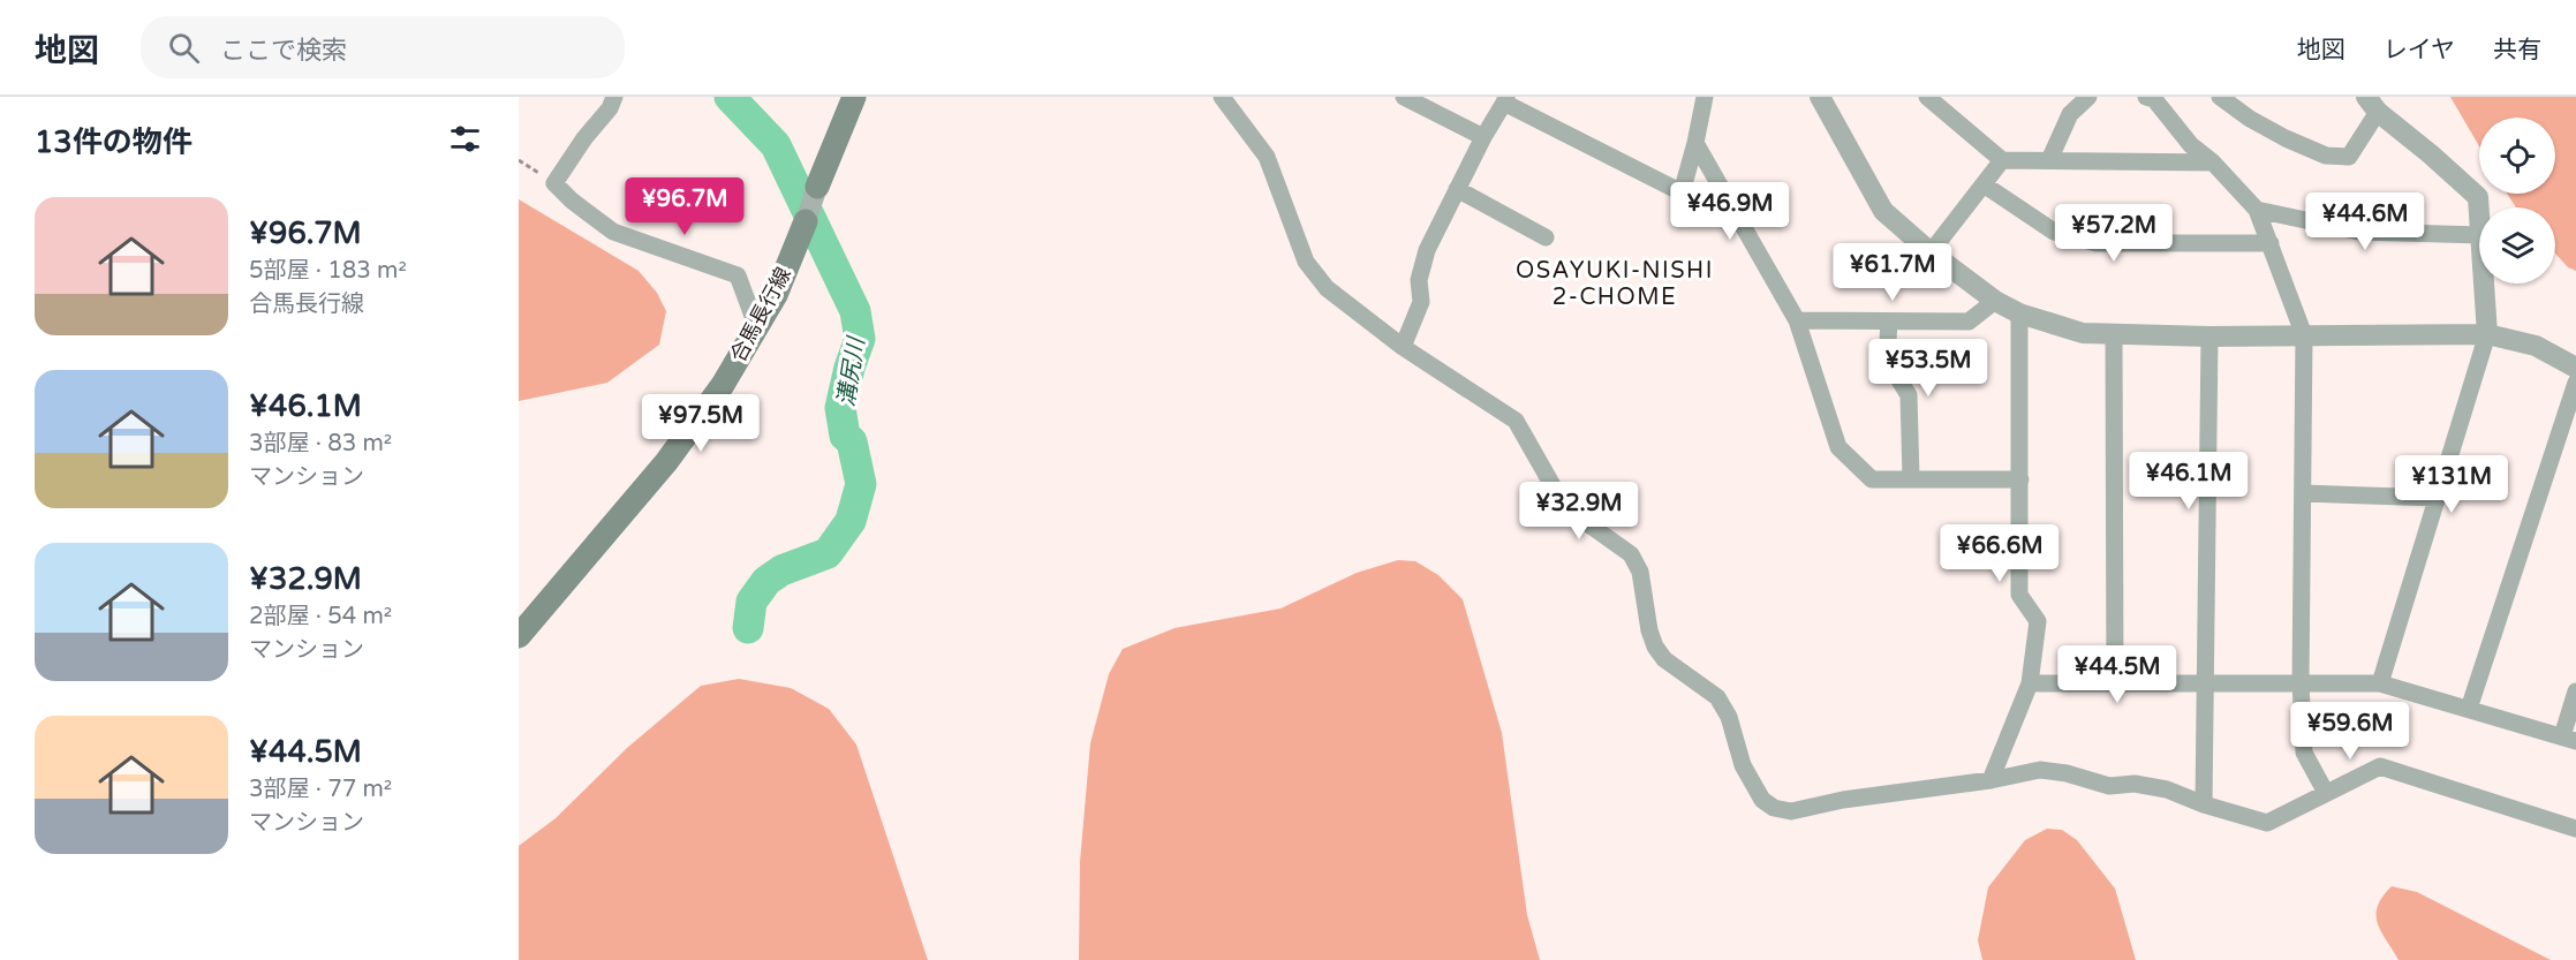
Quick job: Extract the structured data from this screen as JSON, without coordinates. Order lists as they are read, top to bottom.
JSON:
{
  "streets": {
    "main road": ["合馬長行線"]
  },
  "districts": ["OSAYUKI-NISHI 2-CHOME"],
  "water": ["溝尻川"],
  "page": {
    "header": "地図",
    "search": "ここで検索",
    "nav": ["地図", "レイヤ", "共有"],
    "heading": "13件の物件",
    "price": [
      "¥96.7M",
      "¥46.9M",
      "¥44.6M",
      "¥57.2M",
      "¥61.7M",
      "¥53.5M",
      "¥97.5M",
      "¥46.1M",
      "¥131M",
      "¥32.9M",
      "¥66.6M",
      "¥44.5M",
      "¥59.6M"
    ],
    "list": [
      {
        "name": "¥96.7M",
        "note": "5部屋 · 183 m² · 合馬長行線"
      },
      {
        "name": "¥46.1M",
        "note": "3部屋 · 83 m² · マンション"
      },
      {
        "name": "¥32.9M",
        "note": "2部屋 · 54 m² · マンション"
      },
      {
        "name": "¥44.5M",
        "note": "3部屋 · 77 m² · マンション"
      }
    ]
  }
}
